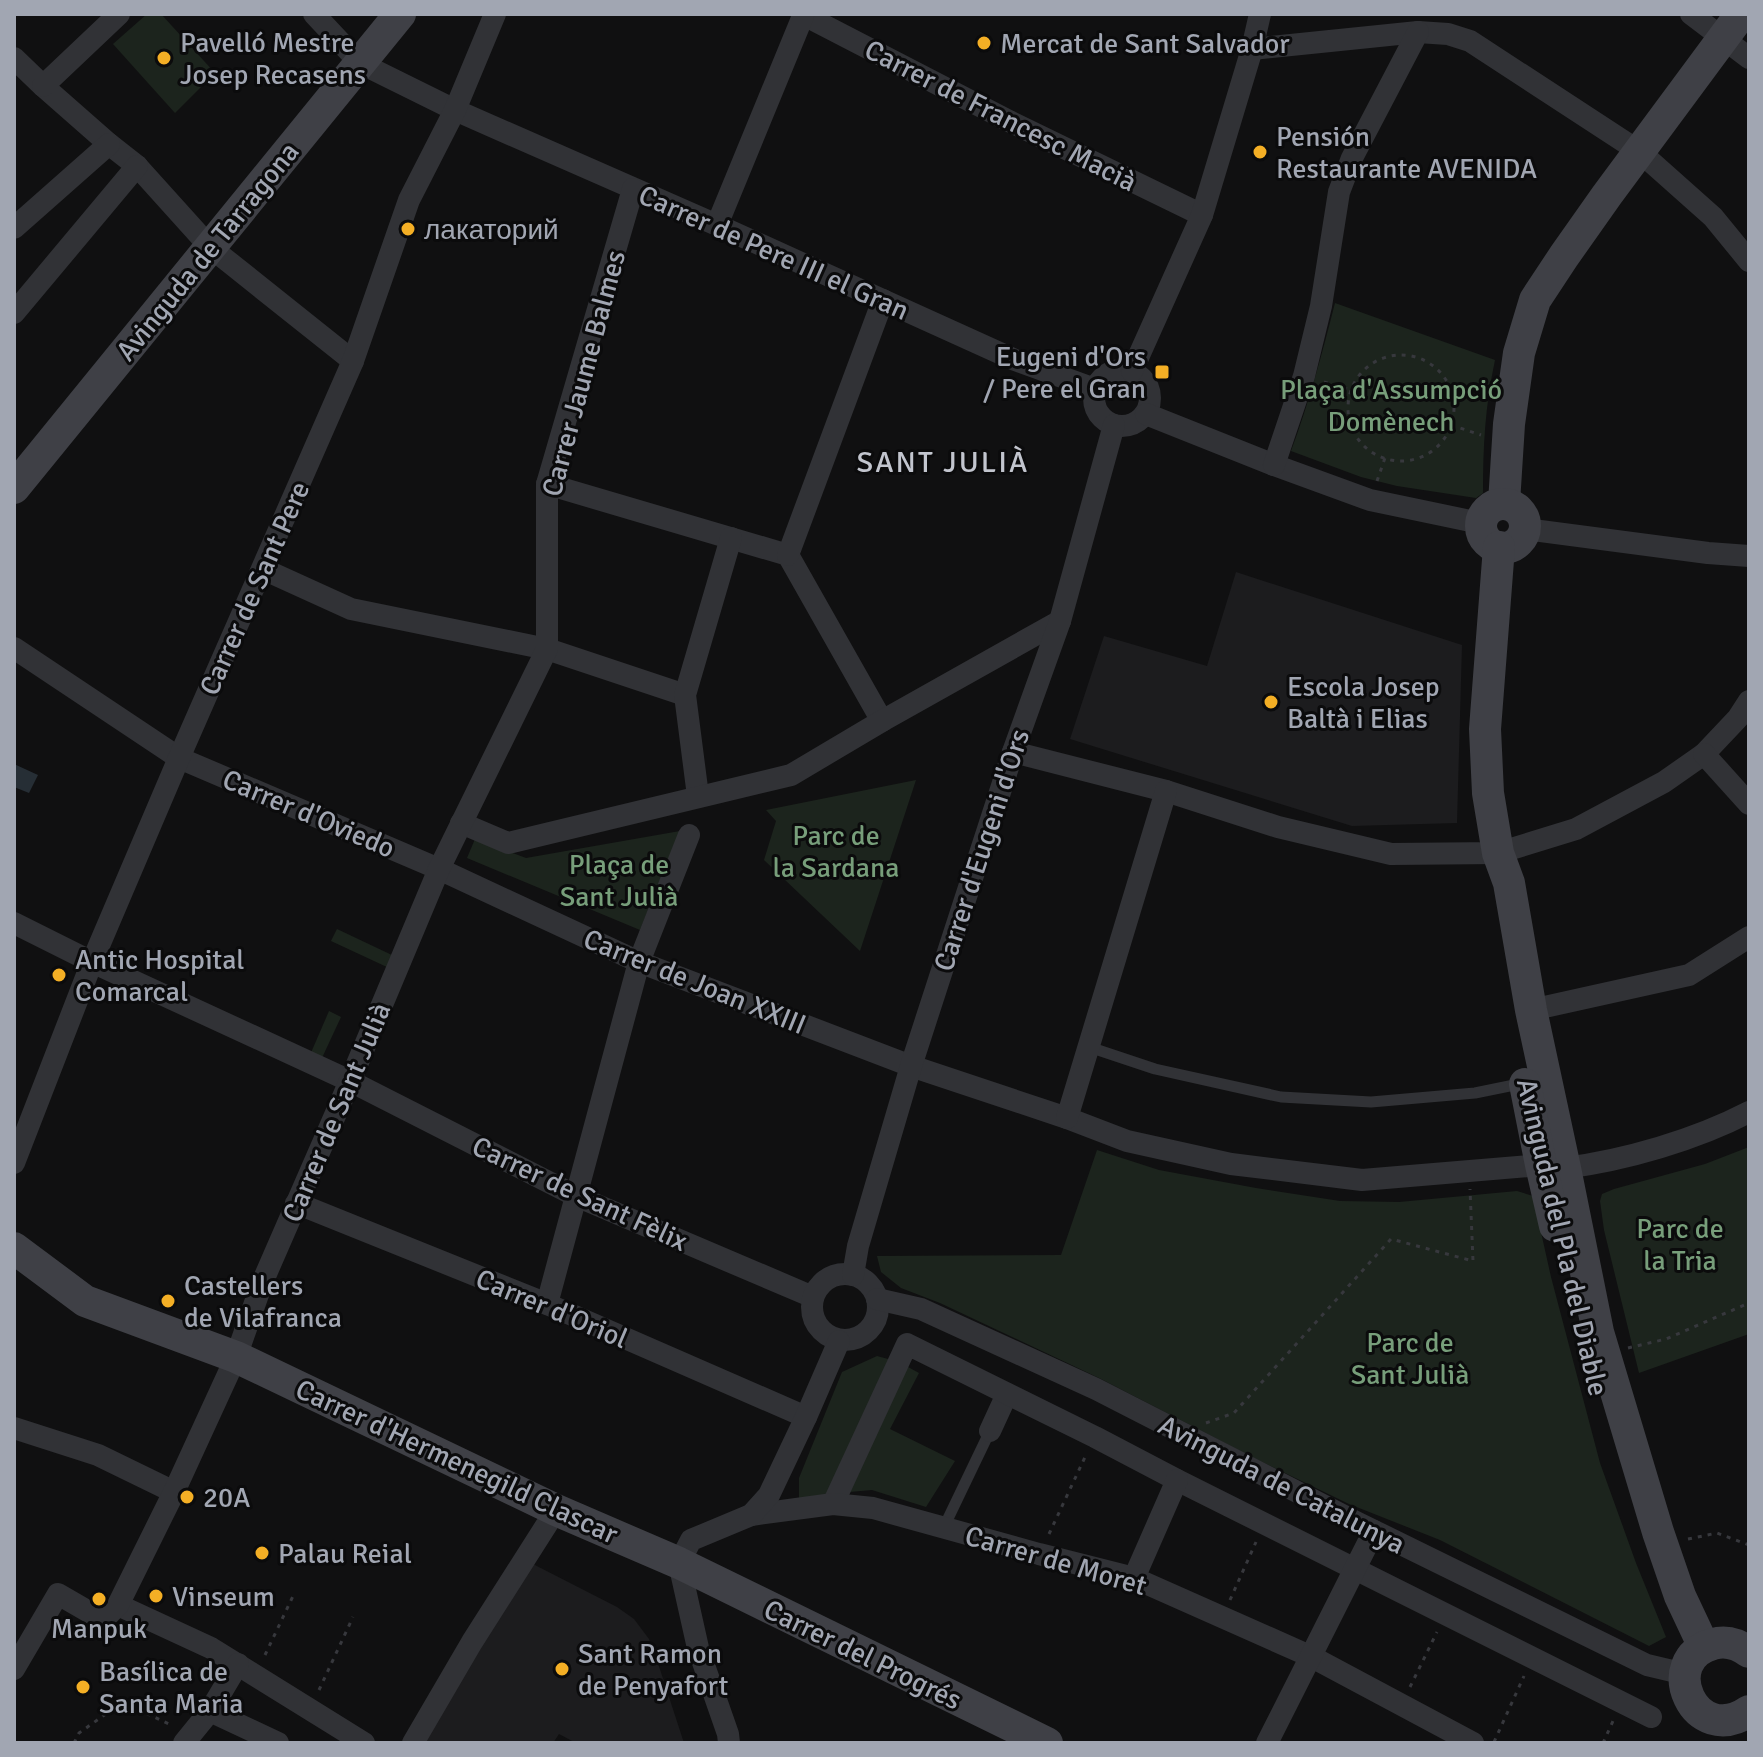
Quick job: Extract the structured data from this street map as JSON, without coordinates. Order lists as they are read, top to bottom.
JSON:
{
  "streets": {
    "street": [
      "Carrer de Francesc Macià",
      "Avinguda de Tarragona",
      "Carrer de Pere III el Gran",
      "Carrer Jaume Balmes",
      "Carrer de Sant Pere",
      "Carrer d'Oviedo",
      "Carrer d'Eugeni d'Ors",
      "Carrer de Joan XXIII",
      "Carrer de Sant Julià",
      "Carrer de Sant Fèlix",
      "Avinguda del Pla del Diable",
      "Carrer d'Oriol",
      "Carrer d'Hermenegild Clascar",
      "Avinguda de Catalunya",
      "Carrer de Moret",
      "Carrer del Progrés"
    ]
  },
  "crossings": [
    ["Avinguda de Tarragona", "Carrer de Pere III el Gran"],
    ["Carrer de Pere III el Gran", "Carrer Jaume Balmes"],
    ["Carrer de Pere III el Gran", "Carrer de Sant Pere"],
    ["Carrer de Pere III el Gran", "Carrer d'Eugeni d'Ors"],
    ["Carrer Jaume Balmes", "Carrer d'Oviedo"],
    ["Carrer Jaume Balmes", "Carrer de Joan XXIII"],
    ["Carrer Jaume Balmes", "Carrer de Sant Julià"],
    ["Carrer de Sant Pere", "Carrer d'Oviedo"],
    ["Carrer de Sant Pere", "Carrer de Sant Fèlix"],
    ["Carrer d'Oviedo", "Carrer de Joan XXIII"],
    ["Carrer d'Oviedo", "Carrer de Sant Julià"],
    ["Carrer d'Eugeni d'Ors", "Carrer de Joan XXIII"],
    ["Carrer d'Eugeni d'Ors", "Carrer de Sant Fèlix"],
    ["Carrer d'Eugeni d'Ors", "Avinguda de Catalunya"],
    ["Carrer de Joan XXIII", "Carrer de Sant Julià"],
    ["Carrer de Joan XXIII", "Avinguda del Pla del Diable"],
    ["Carrer de Sant Julià", "Carrer de Sant Fèlix"],
    ["Carrer de Sant Julià", "Carrer d'Oriol"],
    ["Carrer de Sant Julià", "Carrer d'Hermenegild Clascar"],
    ["Carrer de Sant Fèlix", "Avinguda de Catalunya"],
    ["Avinguda del Pla del Diable", "Avinguda de Catalunya"],
    ["Carrer d'Hermenegild Clascar", "Carrer de Moret"],
    ["Carrer d'Hermenegild Clascar", "Carrer del Progrés"],
    ["Carrer de Moret", "Carrer del Progrés"]
  ],
  "districts": ["SANT JULIÀ"],
  "parks": [
    "Plaça d'Assumpció Domènech",
    "Parc de la Sardana",
    "Plaça de Sant Julià",
    "Parc de la Tria",
    "Parc de Sant Julià"
  ],
  "places": {
    "other": [
      "Mercat de Sant Salvador",
      "Pavelló Mestre Josep Recasens",
      "Pensión Restaurante AVENIDA",
      "лакаторий",
      "Escola Josep Baltà i Elias",
      "Antic Hospital Comarcal",
      "Castellers de Vilafranca",
      "20A",
      "Palau Reial",
      "Vinseum",
      "Manpuk",
      "Sant Ramon de Penyafort",
      "Basílica de Santa Maria"
    ],
    "transit": ["Eugeni d'Ors / Pere el Gran"]
  }
}
